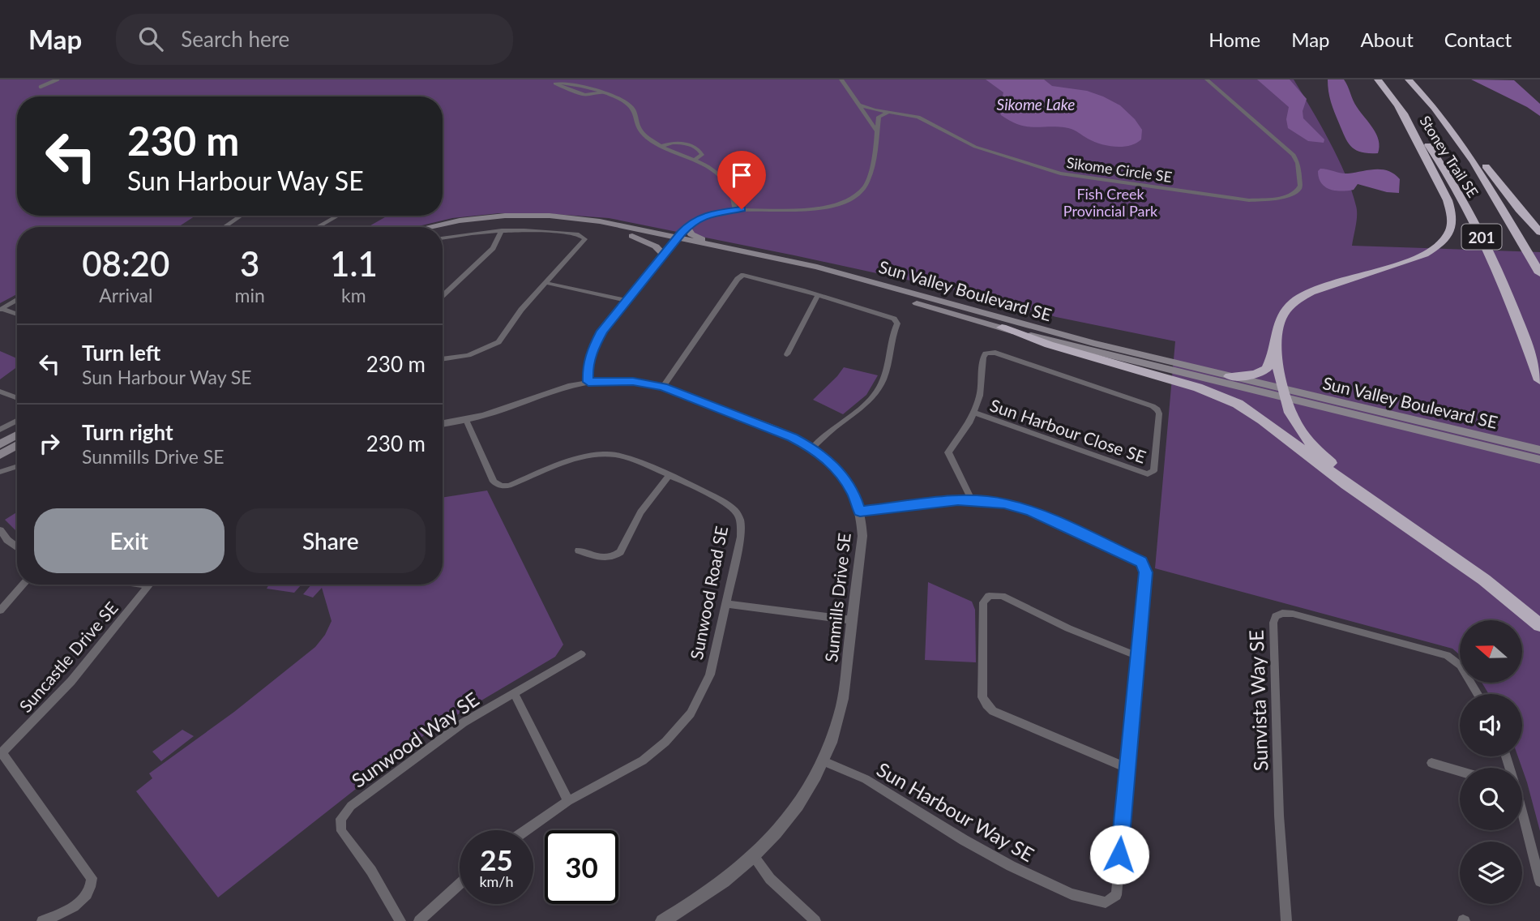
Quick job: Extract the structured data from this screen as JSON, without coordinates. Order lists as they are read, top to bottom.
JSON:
{
  "streets": {
    "highway": ["Stoney Trail SE", "201"],
    "main road": ["Sun Valley Boulevard SE"],
    "street": [
      "Sikome Circle SE",
      "Sun Harbour Close SE",
      "Sunwood Road SE",
      "Sunmills Drive SE",
      "Suncastle Drive SE",
      "Sunvista Way SE",
      "Sunwood Way SE",
      "Sun Harbour Way SE"
    ]
  },
  "crossings": [
    ["Sun Harbour Close SE", "Sun Harbour Way SE"],
    ["Sunwood Road SE", "Sunmills Drive SE"],
    ["Sunmills Drive SE", "Sun Harbour Way SE"]
  ],
  "water": ["Sikome Lake"],
  "parks": ["Fish Creek Provincial Park"],
  "north": "left",
  "page": {
    "header": "Map",
    "search": "Search here",
    "nav": [
      "Home",
      "Map",
      "About",
      "Contact"
    ],
    "turn": ["230 m", "Sun Harbour Way SE"],
    "eta": [
      "08:20",
      "Arrival",
      "3",
      "min",
      "1.1",
      "km"
    ],
    "list": [
      {
        "name": "Turn left",
        "note": "Sun Harbour Way SE",
        "value": "230 m"
      },
      {
        "name": "Turn right",
        "note": "Sunmills Drive SE",
        "value": "230 m"
      }
    ],
    "buttons": ["Exit", "Share"],
    "speed": "25 km/h",
    "limit": "30"
  }
}
